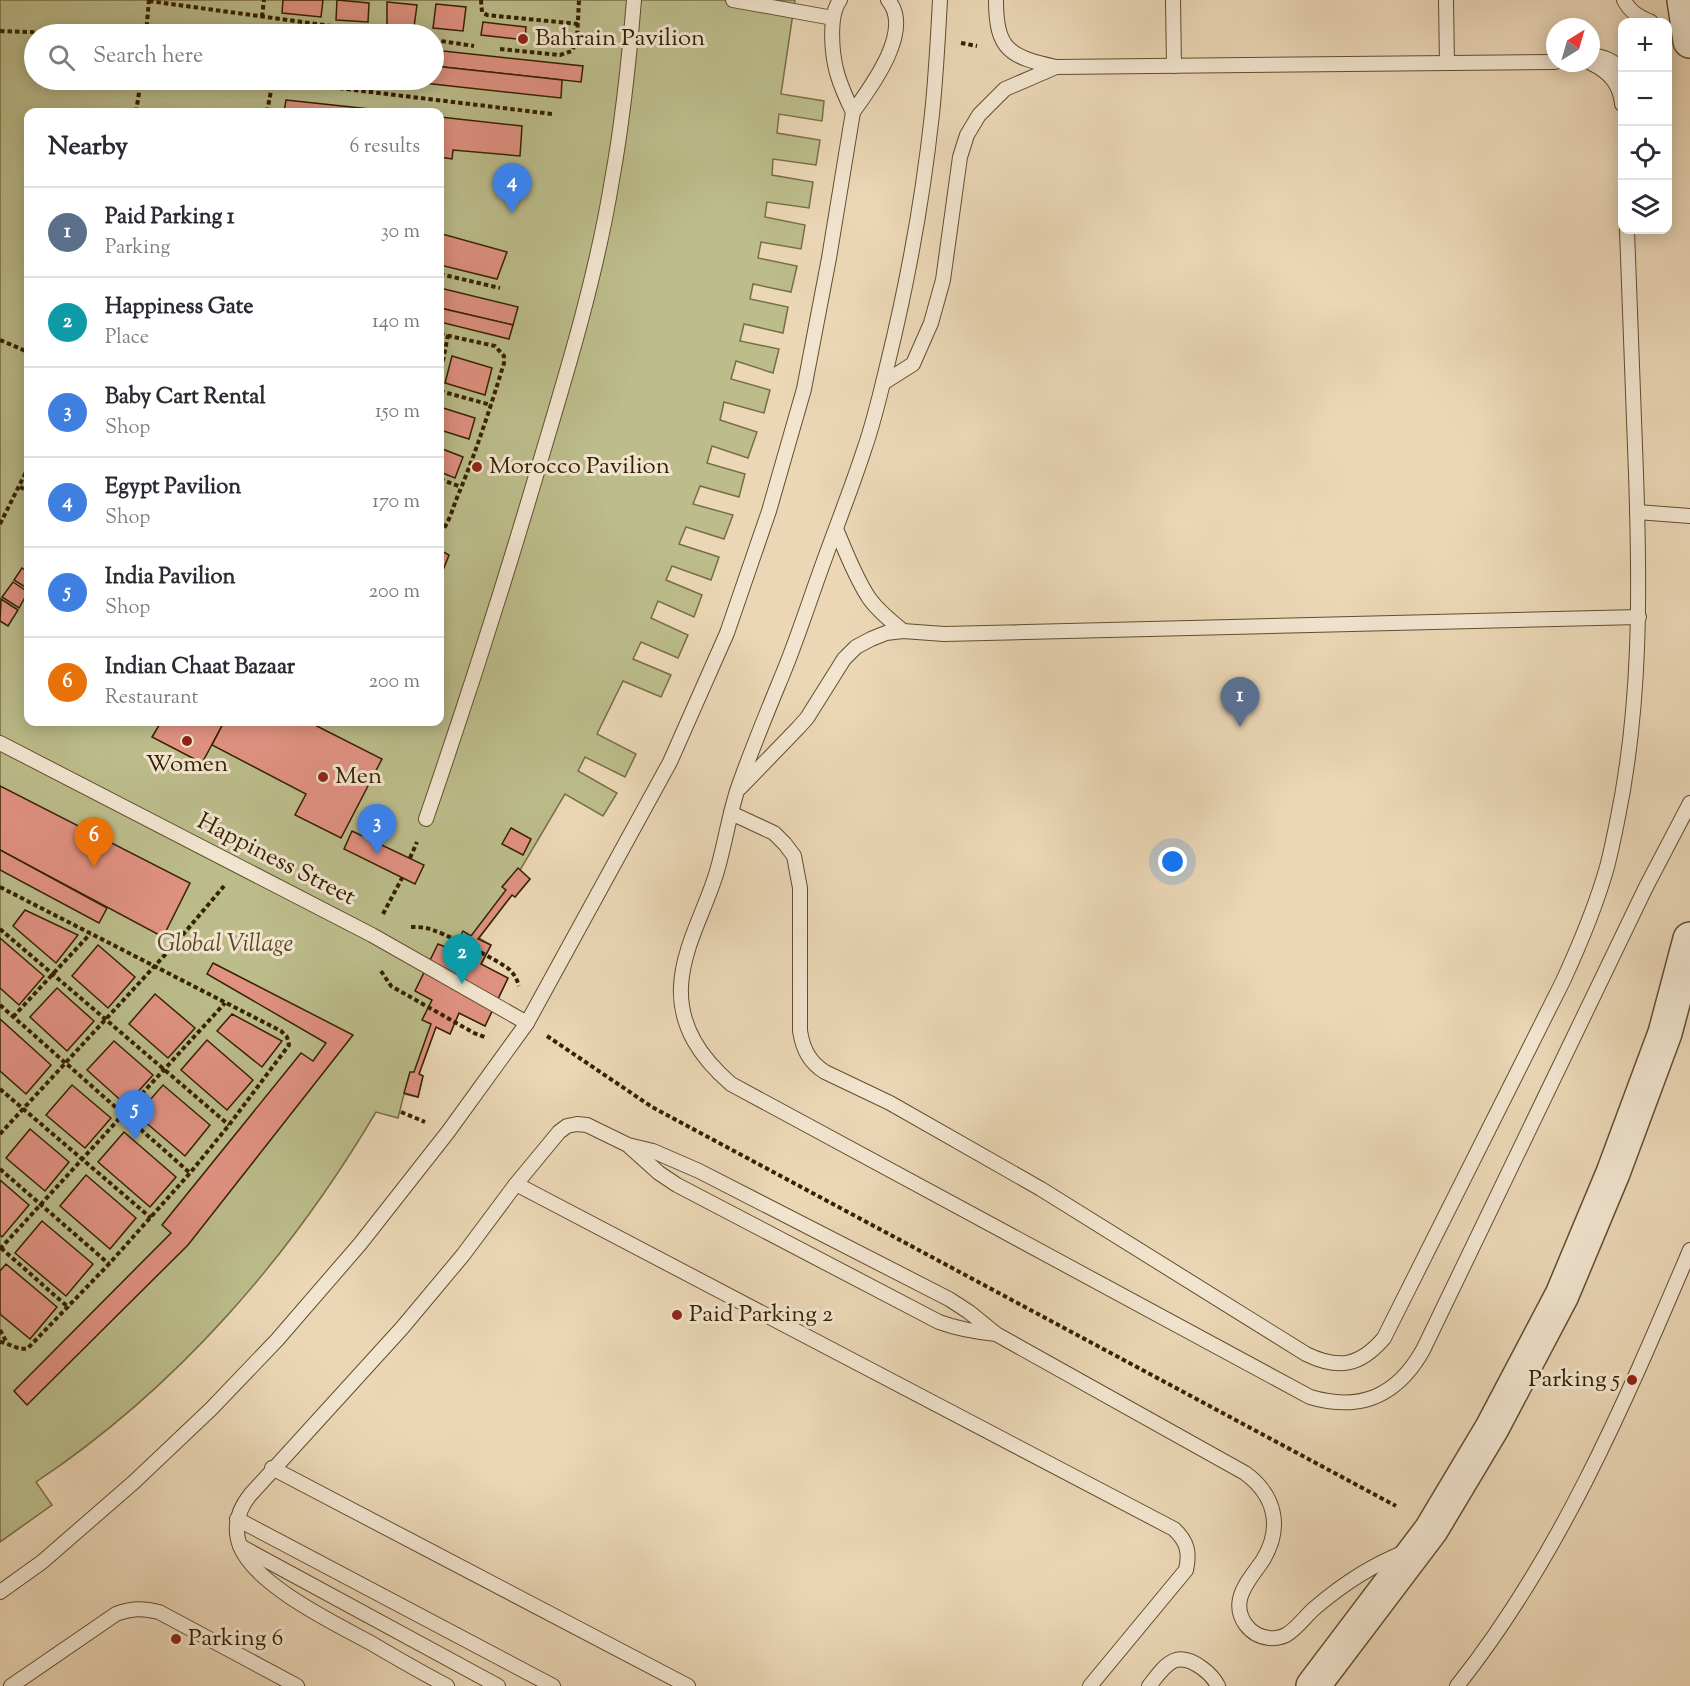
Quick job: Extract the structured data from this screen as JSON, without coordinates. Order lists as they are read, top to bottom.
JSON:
{
  "streets": {
    "lane": ["Happiness Street"]
  },
  "parks": ["Global Village"],
  "places": [
    "Bahrain Pavilion",
    "Morocco Pavilion",
    "Women",
    "Men",
    "Paid Parking 2",
    "Parking 5",
    "Parking 6"
  ],
  "north": "top right",
  "page": {
    "map_buttons": ["+", "−"],
    "search": "Search here",
    "heading": ["Nearby", "6 results"],
    "pins": [
      "4",
      "1",
      "3",
      "6",
      "2",
      "5"
    ],
    "list": [
      {
        "mark": "1",
        "name": "Paid Parking 1",
        "note": "Parking",
        "value": "30 m"
      },
      {
        "mark": "2",
        "name": "Happiness Gate",
        "note": "Place",
        "value": "140 m"
      },
      {
        "mark": "3",
        "name": "Baby Cart Rental",
        "note": "Shop",
        "value": "150 m"
      },
      {
        "mark": "4",
        "name": "Egypt Pavilion",
        "note": "Shop",
        "value": "170 m"
      },
      {
        "mark": "5",
        "name": "India Pavilion",
        "note": "Shop",
        "value": "200 m"
      },
      {
        "mark": "6",
        "name": "Indian Chaat Bazaar",
        "note": "Restaurant",
        "value": "200 m"
      }
    ]
  }
}
